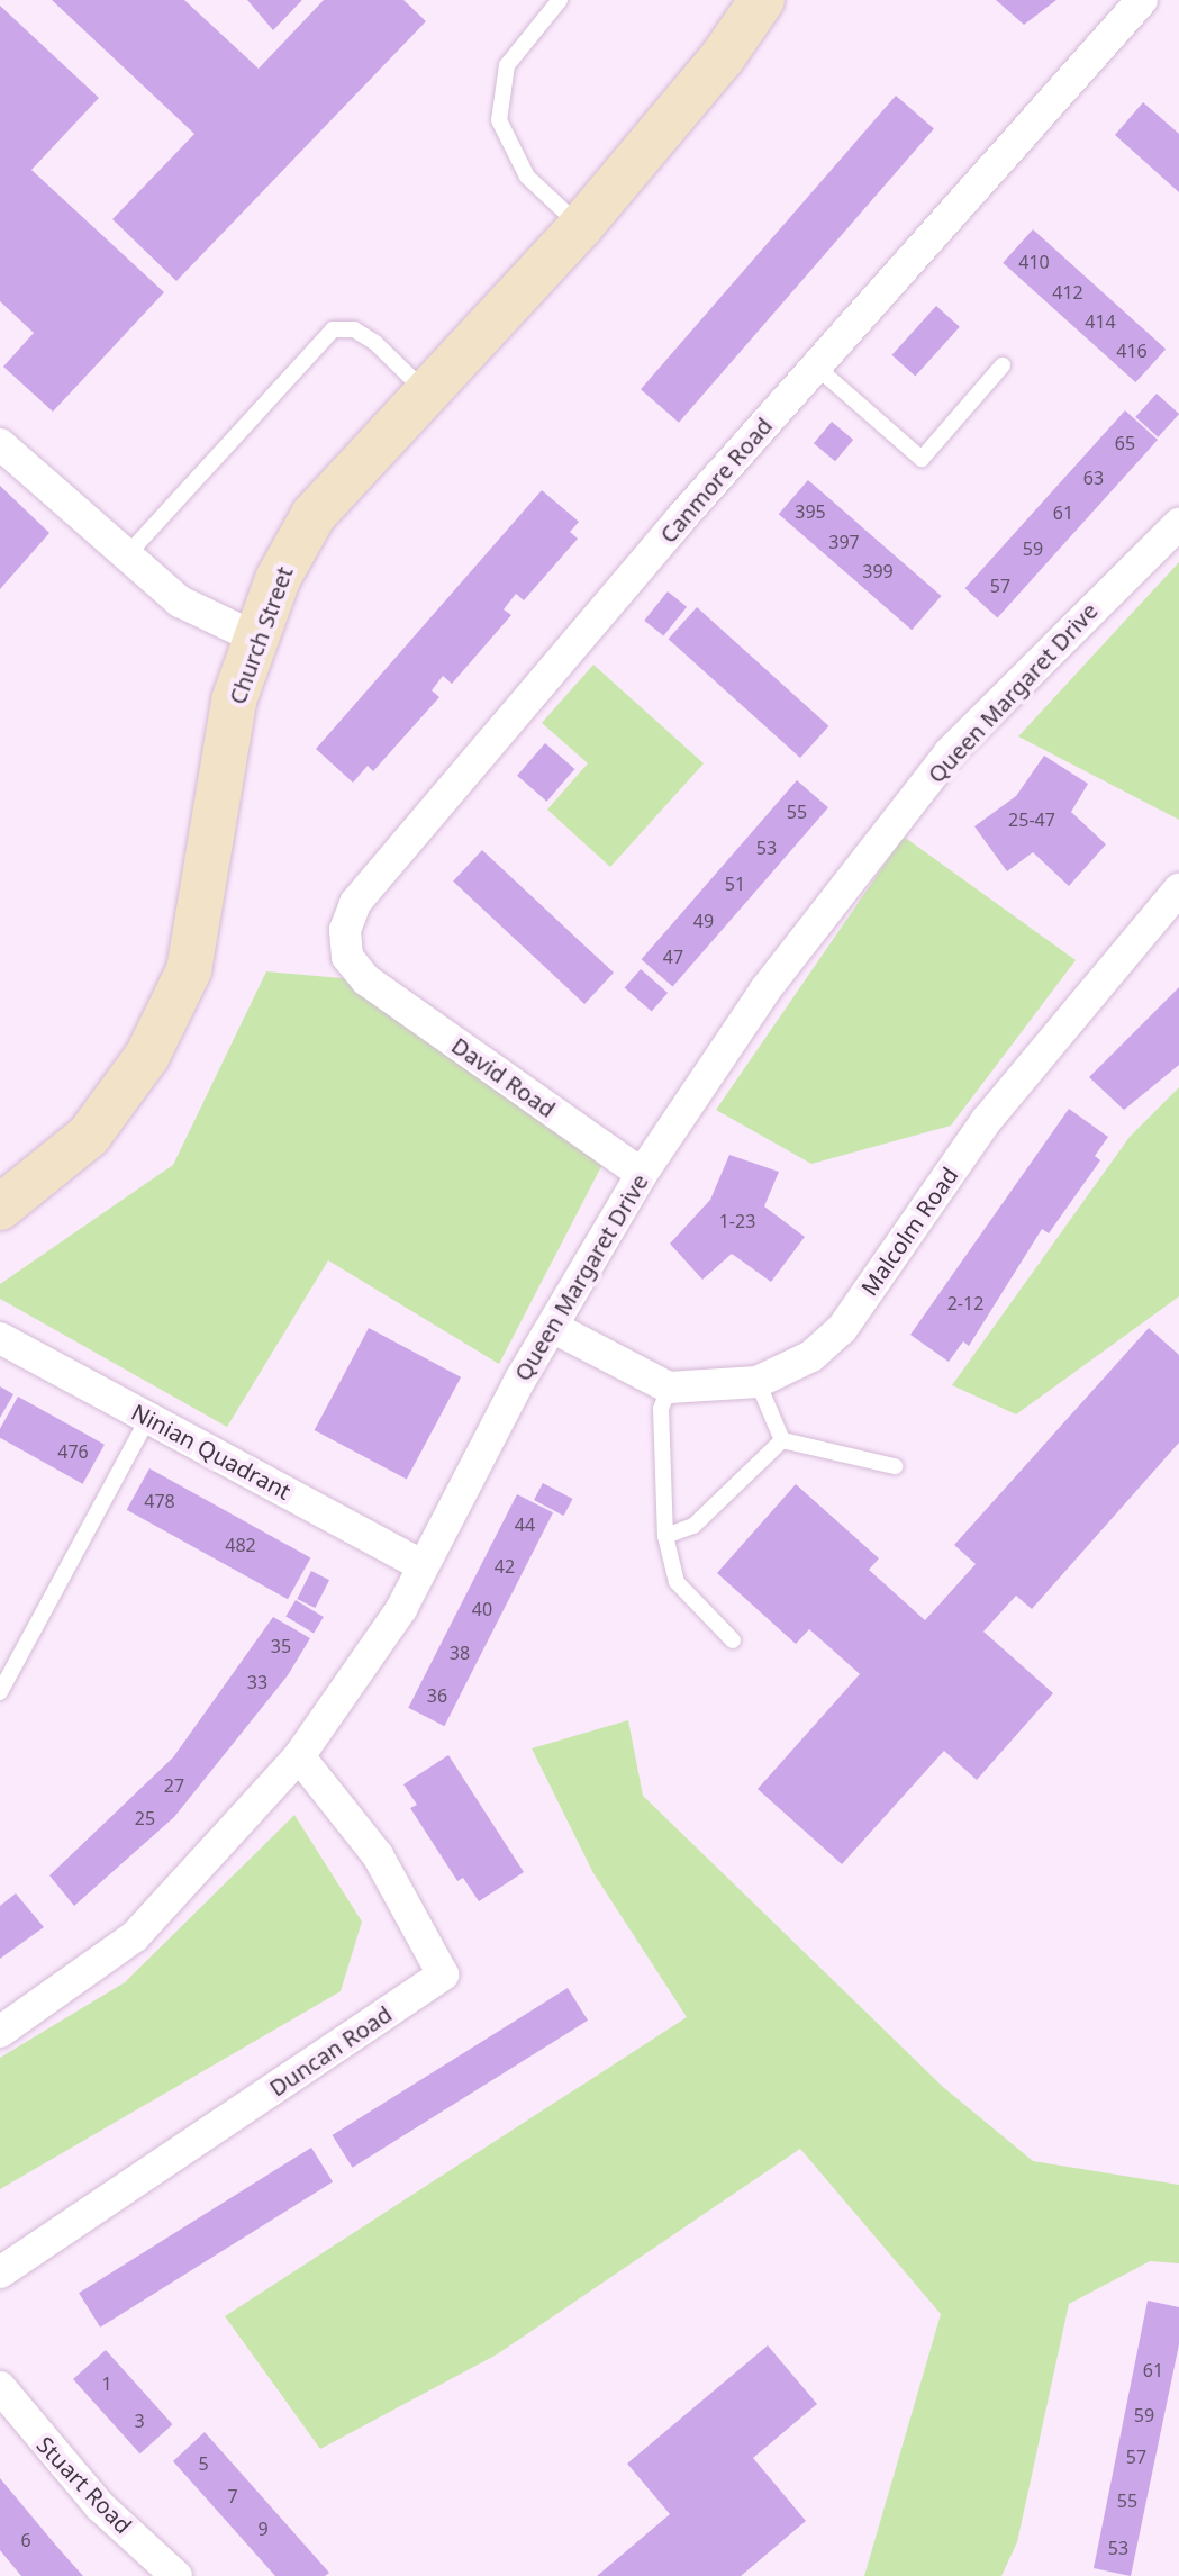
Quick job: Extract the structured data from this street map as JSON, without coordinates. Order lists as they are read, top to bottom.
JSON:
{
  "streets": {
    "street": [
      "Canmore Road",
      "Church Street",
      "Queen Margaret Drive",
      "David Road",
      "Malcolm Road",
      "Ninian Quadrant",
      "Duncan Road",
      "Stuart Road"
    ]
  },
  "crossings": [
    ["Canmore Road", "David Road"],
    ["Queen Margaret Drive", "David Road"],
    ["Queen Margaret Drive", "Ninian Quadrant"],
    ["Queen Margaret Drive", "Duncan Road"]
  ],
  "house_numbers": [
    "410",
    "412",
    "414",
    "416",
    "65",
    "63",
    "395",
    "61",
    "397",
    "59",
    "399",
    "57",
    "55",
    "25-47",
    "53",
    "51",
    "49",
    "47",
    "1-23",
    "2-12",
    "476",
    "478",
    "44",
    "482",
    "42",
    "40",
    "35",
    "38",
    "33",
    "36",
    "27",
    "25",
    "61",
    "1",
    "59",
    "3",
    "57",
    "5",
    "7",
    "55",
    "9",
    "6",
    "53"
  ]
}
